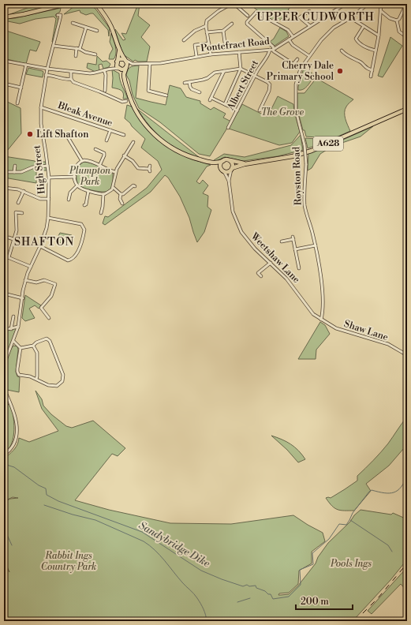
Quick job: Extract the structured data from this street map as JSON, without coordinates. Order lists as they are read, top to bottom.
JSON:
{
  "streets": {
    "highway": ["A628"],
    "street": [
      "Pontefract Road",
      "Albert Street",
      "Bleak Avenue",
      "High Street",
      "Royston Road",
      "Weetshaw Lane",
      "Shaw Lane"
    ]
  },
  "crossings": [
    ["Pontefract Road", "Albert Street"],
    ["Pontefract Road", "A628"],
    ["Bleak Avenue", "High Street"],
    ["A628", "Weetshaw Lane"],
    ["Royston Road", "Weetshaw Lane"],
    ["Royston Road", "Shaw Lane"],
    ["Weetshaw Lane", "Shaw Lane"]
  ],
  "districts": ["UPPER CUDWORTH", "SHAFTON"],
  "water": ["Sandybridge Dike"],
  "parks": [
    "The Grove",
    "Plumpton Park",
    "Rabbit Ings Country Park",
    "Pools Ings"
  ],
  "places": ["Cherry Dale Primary School", "Lift Shafton"],
  "scale_bar": "200 m"
}
